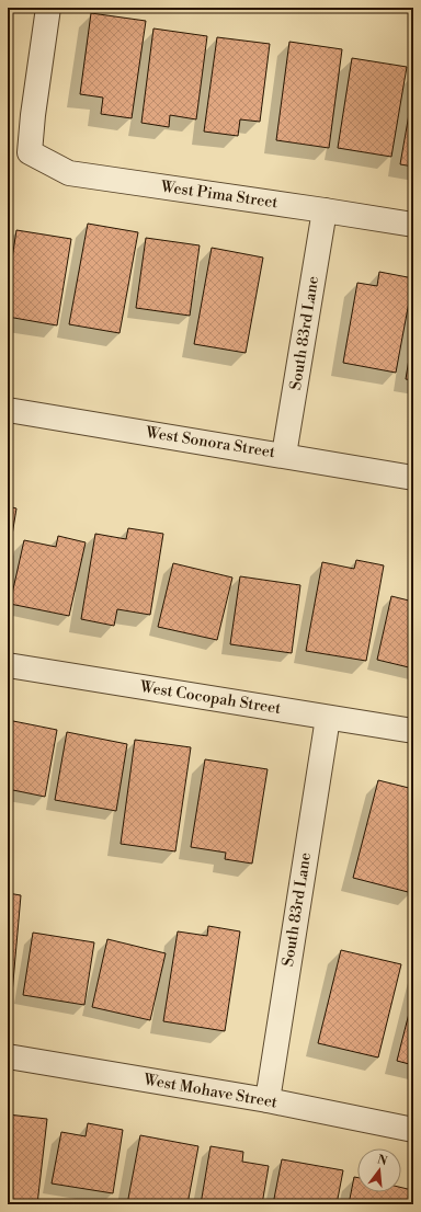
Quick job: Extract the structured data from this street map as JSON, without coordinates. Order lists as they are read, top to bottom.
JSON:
{
  "streets": {
    "street": [
      "West Pima Street",
      "South 83rd Lane",
      "West Sonora Street",
      "West Cocopah Street",
      "West Mohave Street"
    ]
  },
  "crossings": [
    ["West Pima Street", "South 83rd Lane"],
    ["South 83rd Lane", "West Sonora Street"],
    ["South 83rd Lane", "West Cocopah Street"],
    ["South 83rd Lane", "West Mohave Street"]
  ],
  "north": "top"
}
